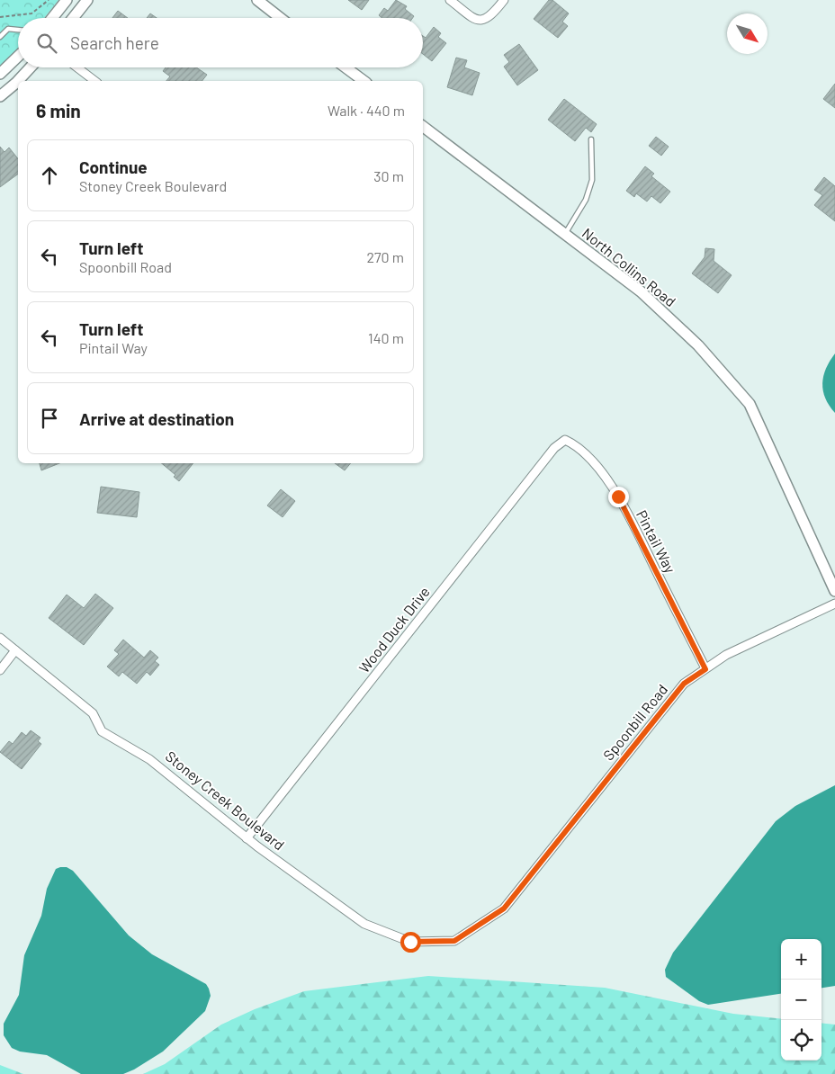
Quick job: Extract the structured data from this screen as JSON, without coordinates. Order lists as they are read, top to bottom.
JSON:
{
  "streets": {
    "street": [
      "North Collins Road",
      "Pintail Way",
      "Wood Duck Drive",
      "Spoonbill Road",
      "Stoney Creek Boulevard"
    ]
  },
  "crossings": [
    ["Pintail Way", "Wood Duck Drive"],
    ["Pintail Way", "Spoonbill Road"],
    ["Wood Duck Drive", "Stoney Creek Boulevard"],
    ["Spoonbill Road", "Stoney Creek Boulevard"]
  ],
  "north": "bottom right",
  "page": {
    "search": "Search here",
    "heading": ["6 min", "Walk · 440 m"],
    "list": [
      ["Continue", "Stoney Creek Boulevard", "30 m"],
      ["Turn left", "Spoonbill Road", "270 m"],
      ["Turn left", "Pintail Way", "140 m"],
      "Arrive at destination"
    ],
    "map_buttons": ["+", "−"]
  }
}
